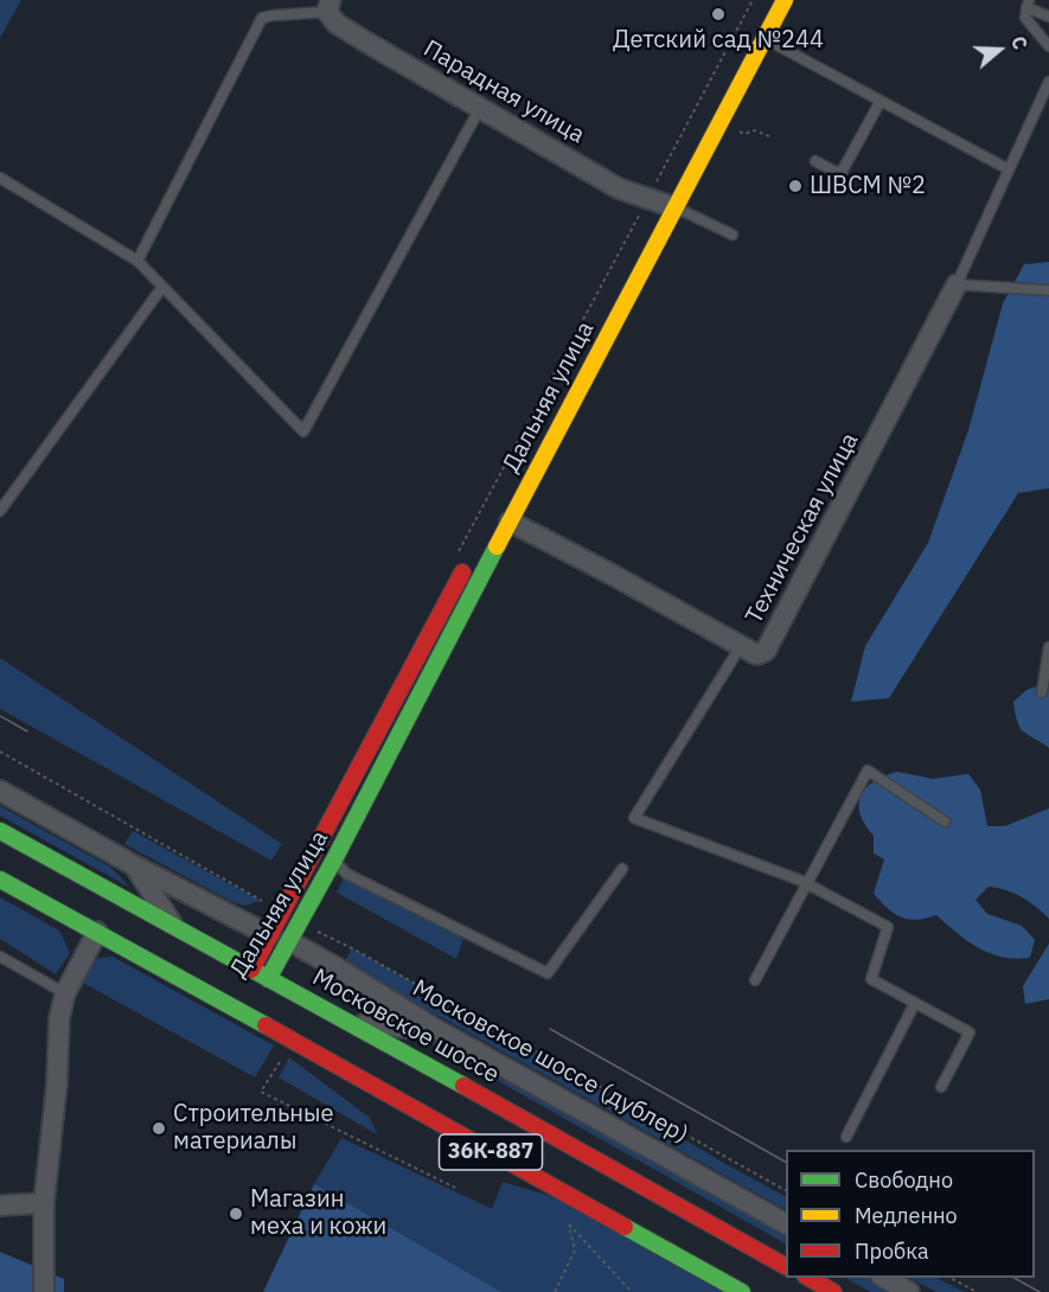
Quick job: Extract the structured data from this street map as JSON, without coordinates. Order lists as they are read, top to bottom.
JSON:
{
  "streets": {
    "main road": ["Дальняя улица", "Московское шоссе", "36К-887"],
    "street": ["Парадная улица", "Техническая улица", "Московское шоссе (дублер)"]
  },
  "crossings": [
    ["Парадная улица", "Дальняя улица"],
    ["Дальняя улица", "Техническая улица"],
    ["Дальняя улица", "Московское шоссе"],
    ["Дальняя улица", "Московское шоссе (дублер)"]
  ],
  "places": [
    "Детский сад №244",
    "ШВСМ №2",
    "Строительные материалы",
    "Магазин меха и кожи"
  ],
  "legend": ["Свободно", "Медленно", "Пробка"],
  "north": "right"
}
